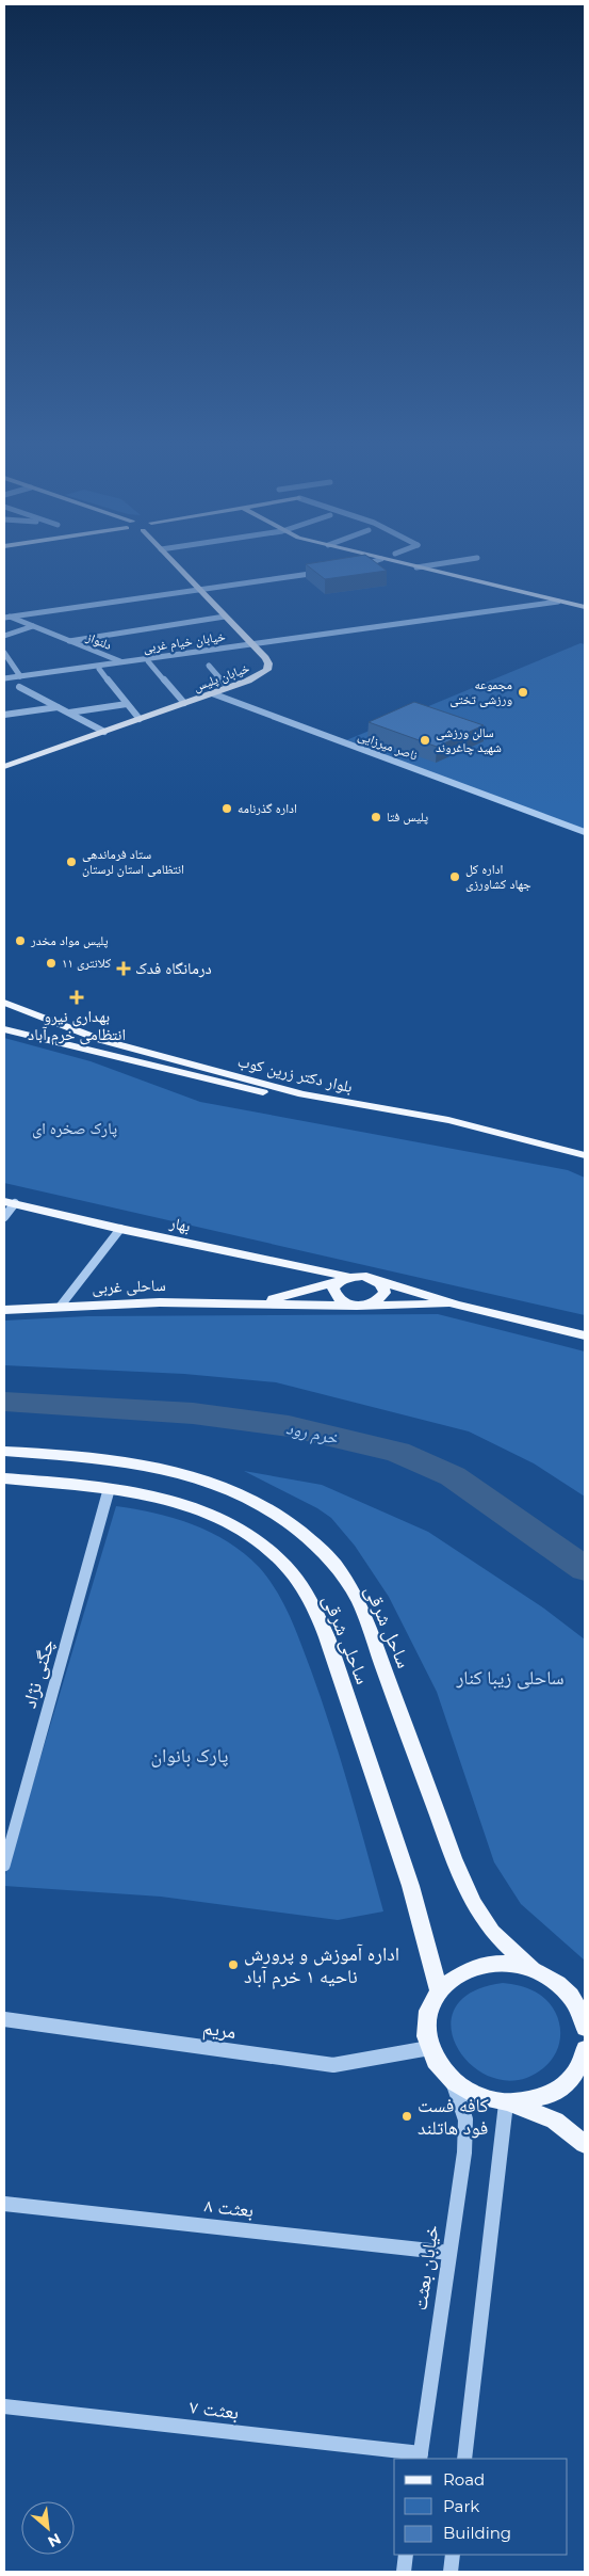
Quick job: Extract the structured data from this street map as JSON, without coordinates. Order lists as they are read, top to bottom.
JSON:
{
  "streets": {
    "main road": [
      "خیابان پلیس",
      "بلوار دکتر زرین کوب",
      "بهار",
      "ساحلی غربی",
      "ساحل شرقی",
      "ساحلی شرقی"
    ],
    "street": [
      "دلنواز",
      "خیابان خیام غربی",
      "ناصر میرزایی",
      "چگنی نژاد",
      "مریم",
      "بعثت ۸",
      "خیابان بعثت",
      "بعثت ۷"
    ]
  },
  "crossings": [
    ["دلنواز", "خیابان خیام غربی"],
    ["خیابان خیام غربی", "خیابان پلیس"],
    ["خیابان پلیس", "ناصر میرزایی"],
    ["ساحلی شرقی", "چگنی نژاد"],
    ["بعثت ۸", "خیابان بعثت"],
    ["خیابان بعثت", "بعثت ۷"]
  ],
  "water": ["خرم رود"],
  "parks": ["پارک صخره ای", "ساحلی زیبا کنار", "پارک بانوان"],
  "places": {
    "other": [
      "مجموعه ورزشی تختی",
      "سالن ورزشی شهید چاغروند",
      "اداره گذرنامه",
      "پلیس فتا",
      "ستاد فرماندهی انتظامی استان لرستان",
      "اداره کل جهاد کشاورزی",
      "پلیس مواد مخدر",
      "کلانتری ۱۱",
      "اداره آموزش و پرورش ناحیه ۱ خرم آباد",
      "کافه فست فود هاتلند"
    ],
    "health": ["درمانگاه فدک", "بهداری نیرو انتظامی خرم آباد"]
  },
  "legend": ["Road", "Park", "Building"],
  "north": "bottom right"
}
